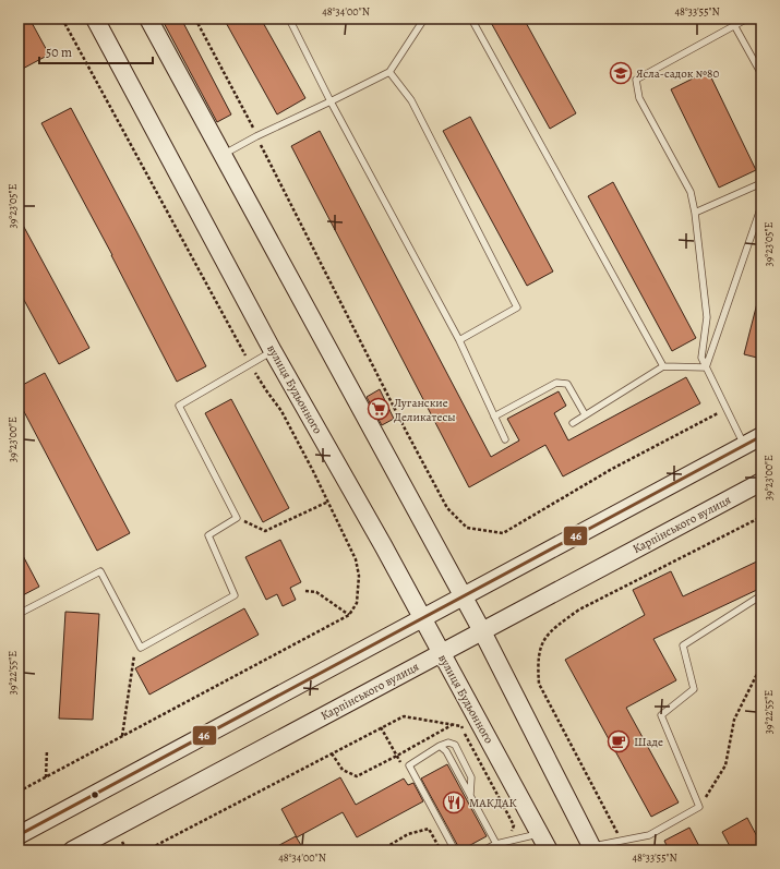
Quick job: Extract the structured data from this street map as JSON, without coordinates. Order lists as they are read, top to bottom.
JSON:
{
  "streets": {
    "main road": ["вулиця Будьонного", "Карпінського вулиця"]
  },
  "crossings": [
    ["вулиця Будьонного", "Карпінського вулиця"]
  ],
  "places": {
    "school or university": ["Ясла-садок №80"],
    "supermarket": ["Луганские Деликатесы"],
    "cafe": ["Шаде"],
    "restaurant": ["МАКДАК"]
  },
  "lines": ["transit line 46"],
  "scale_bar": "50 m",
  "coordinates": [
    "48°34'00\"N",
    "48°33'55\"N",
    "39°23'05\"E",
    "39°23'00\"E",
    "39°22'55\"E"
  ]
}
